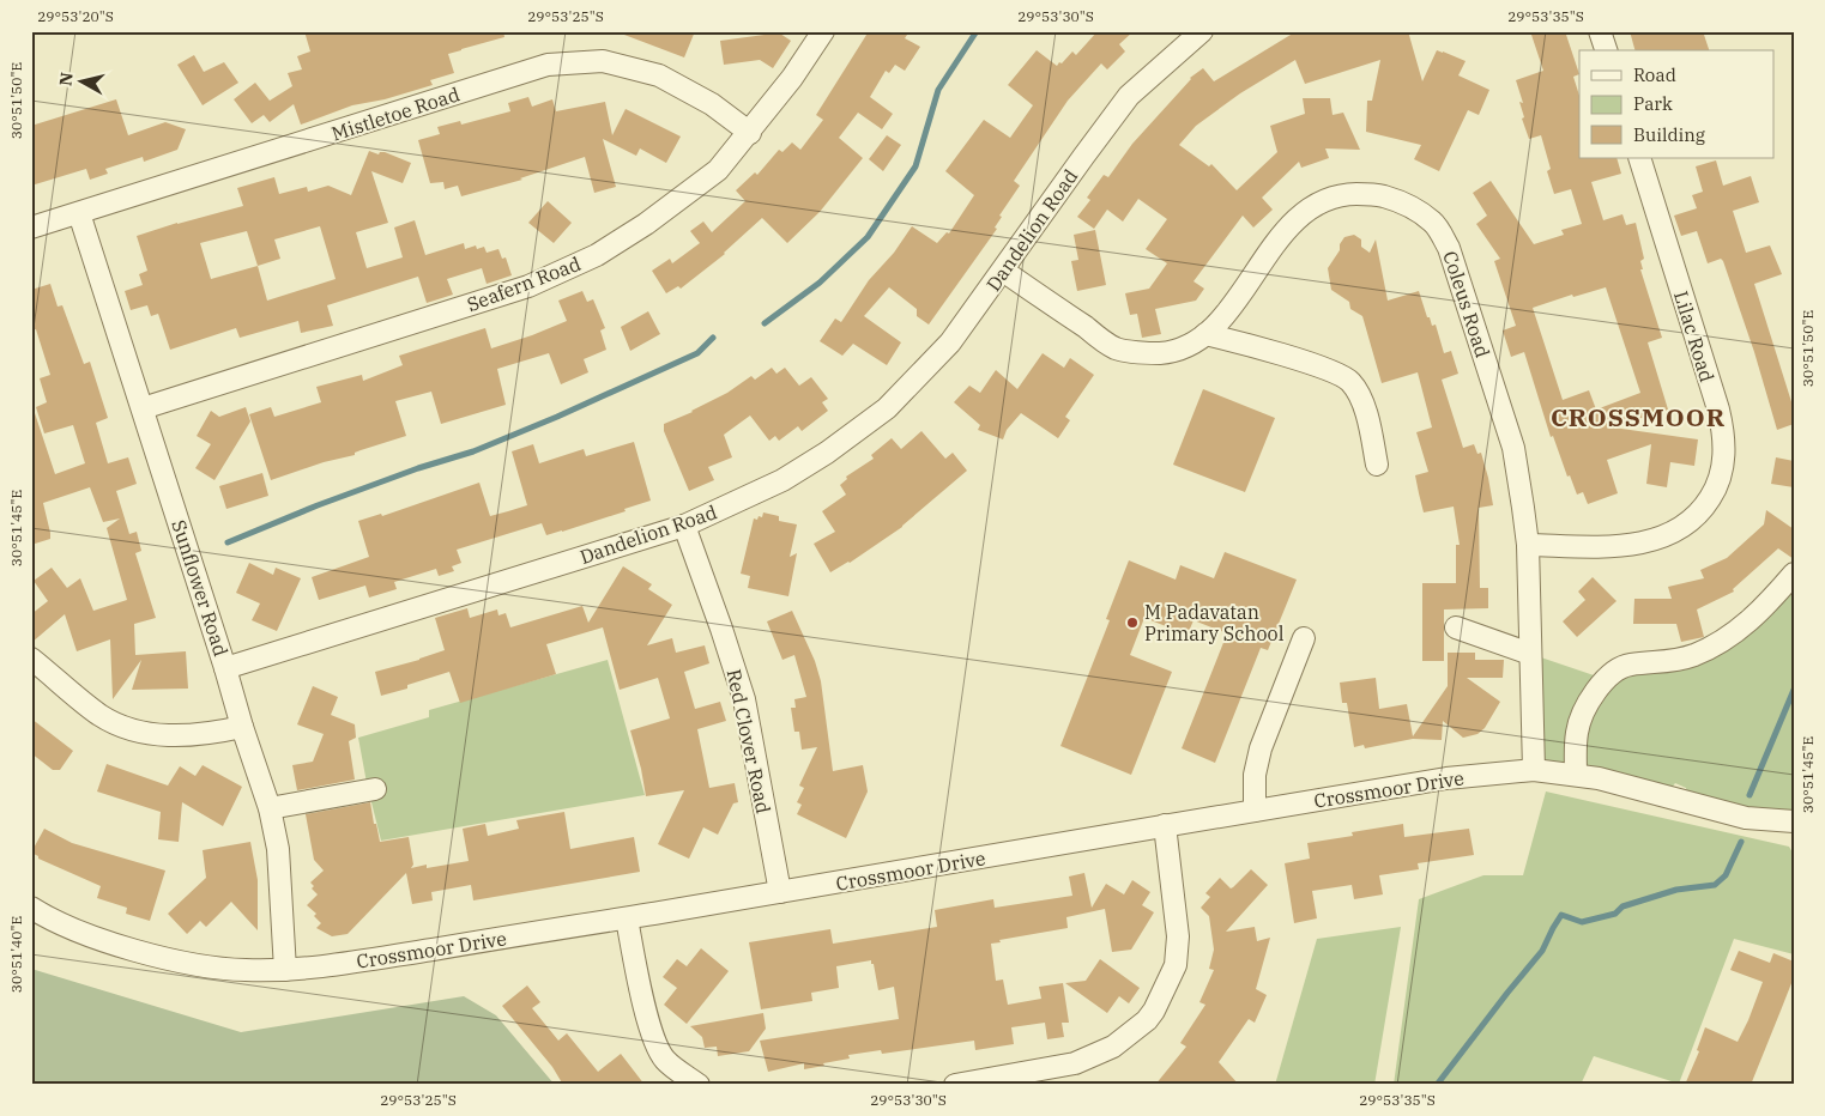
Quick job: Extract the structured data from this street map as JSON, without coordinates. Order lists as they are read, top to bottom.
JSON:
{
  "streets": {
    "street": [
      "Mistletoe Road",
      "Dandelion Road",
      "Seafern Road",
      "Coleus Road",
      "Lilac Road",
      "Sunflower Road",
      "Red Clover Road",
      "Crossmoor Drive"
    ]
  },
  "crossings": [
    ["Mistletoe Road", "Seafern Road"],
    ["Mistletoe Road", "Sunflower Road"],
    ["Dandelion Road", "Coleus Road"],
    ["Dandelion Road", "Sunflower Road"],
    ["Dandelion Road", "Red Clover Road"],
    ["Seafern Road", "Sunflower Road"],
    ["Coleus Road", "Lilac Road"],
    ["Coleus Road", "Crossmoor Drive"],
    ["Sunflower Road", "Crossmoor Drive"],
    ["Red Clover Road", "Crossmoor Drive"]
  ],
  "districts": ["CROSSMOOR"],
  "places": ["M Padavatan Primary School"],
  "legend": ["Road", "Park", "Building"],
  "north": "left",
  "coordinates": [
    "29°53'20\"S",
    "29°53'25\"S",
    "29°53'30\"S",
    "29°53'35\"S",
    "30°51'50\"E",
    "30°51'45\"E",
    "30°51'40\"E"
  ]
}
